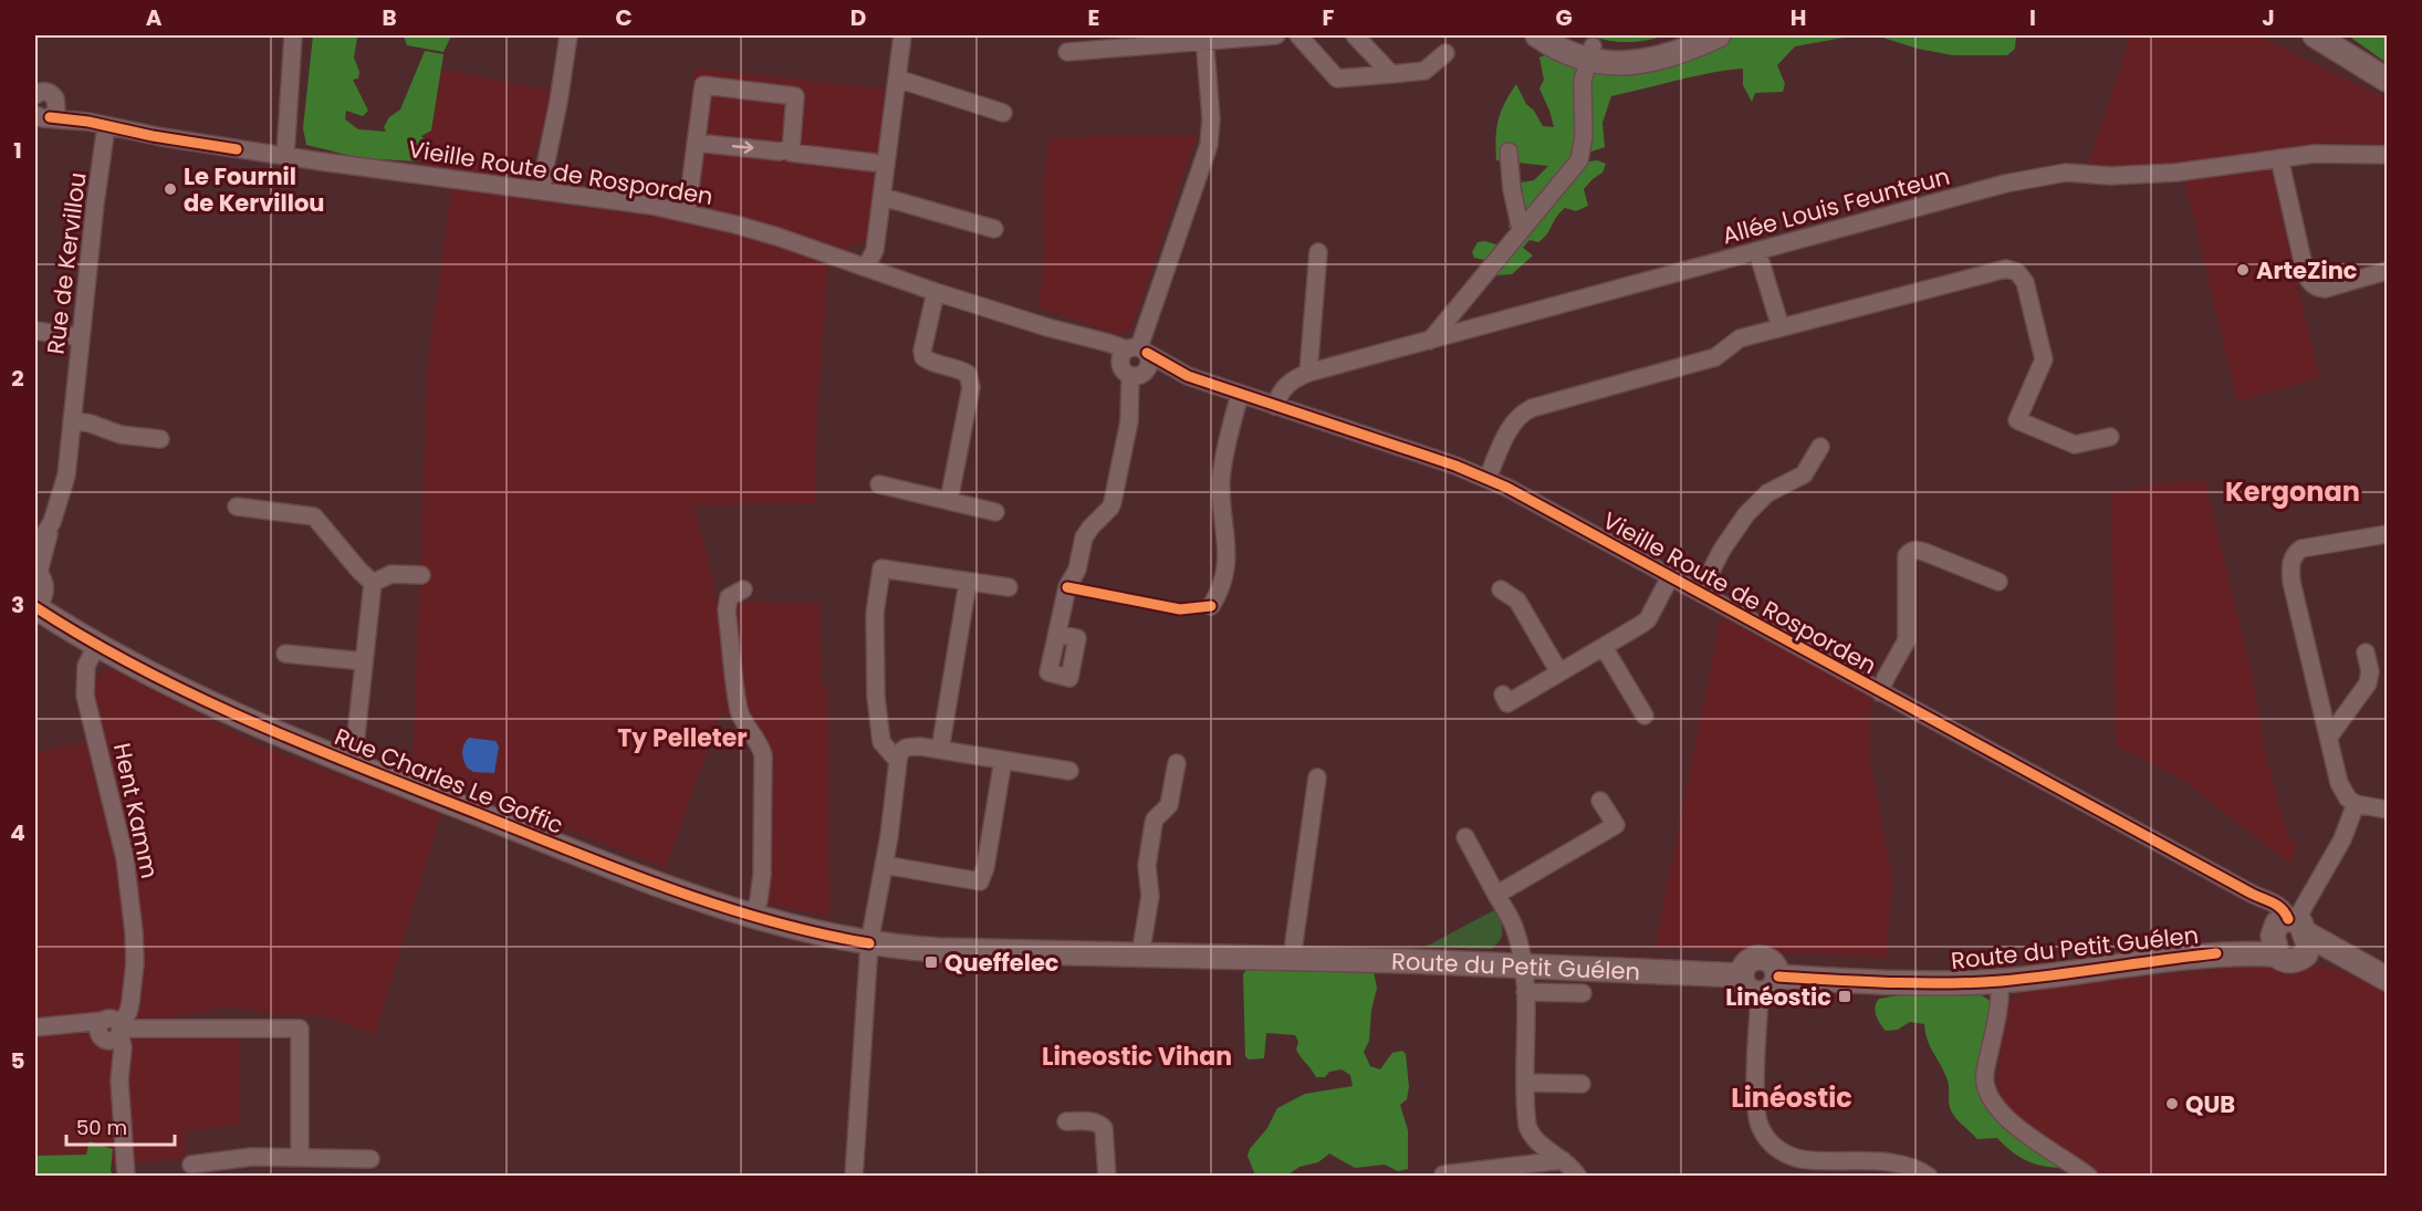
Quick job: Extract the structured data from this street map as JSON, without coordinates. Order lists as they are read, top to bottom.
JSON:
{
  "streets": {
    "street": [
      "Vieille Route de Rosporden",
      "Allée Louis Feunteun",
      "Rue de Kervillou",
      "Rue Charles Le Goffic",
      "Hent Kamm",
      "Route du Petit Guélen"
    ]
  },
  "crossings": [
    ["Vieille Route de Rosporden", "Allée Louis Feunteun"],
    ["Vieille Route de Rosporden", "Rue de Kervillou"],
    ["Vieille Route de Rosporden", "Route du Petit Guélen"],
    ["Rue de Kervillou", "Rue Charles Le Goffic"],
    ["Rue Charles Le Goffic", "Hent Kamm"],
    ["Rue Charles Le Goffic", "Route du Petit Guélen"]
  ],
  "districts": [
    "Kergonan",
    "Ty Pelleter",
    "Lineostic Vihan",
    "Linéostic"
  ],
  "places": {
    "other": ["Le Fournil de Kervillou", "ArteZinc", "QUB"],
    "transit": ["Queffelec", "Linéostic"]
  },
  "scale_bar": "50 m",
  "grid": {
    "columns": [
      "A",
      "B",
      "C",
      "D",
      "E",
      "F",
      "G",
      "H",
      "I",
      "J"
    ],
    "rows": [
      "1",
      "2",
      "3",
      "4",
      "5"
    ]
  }
}
